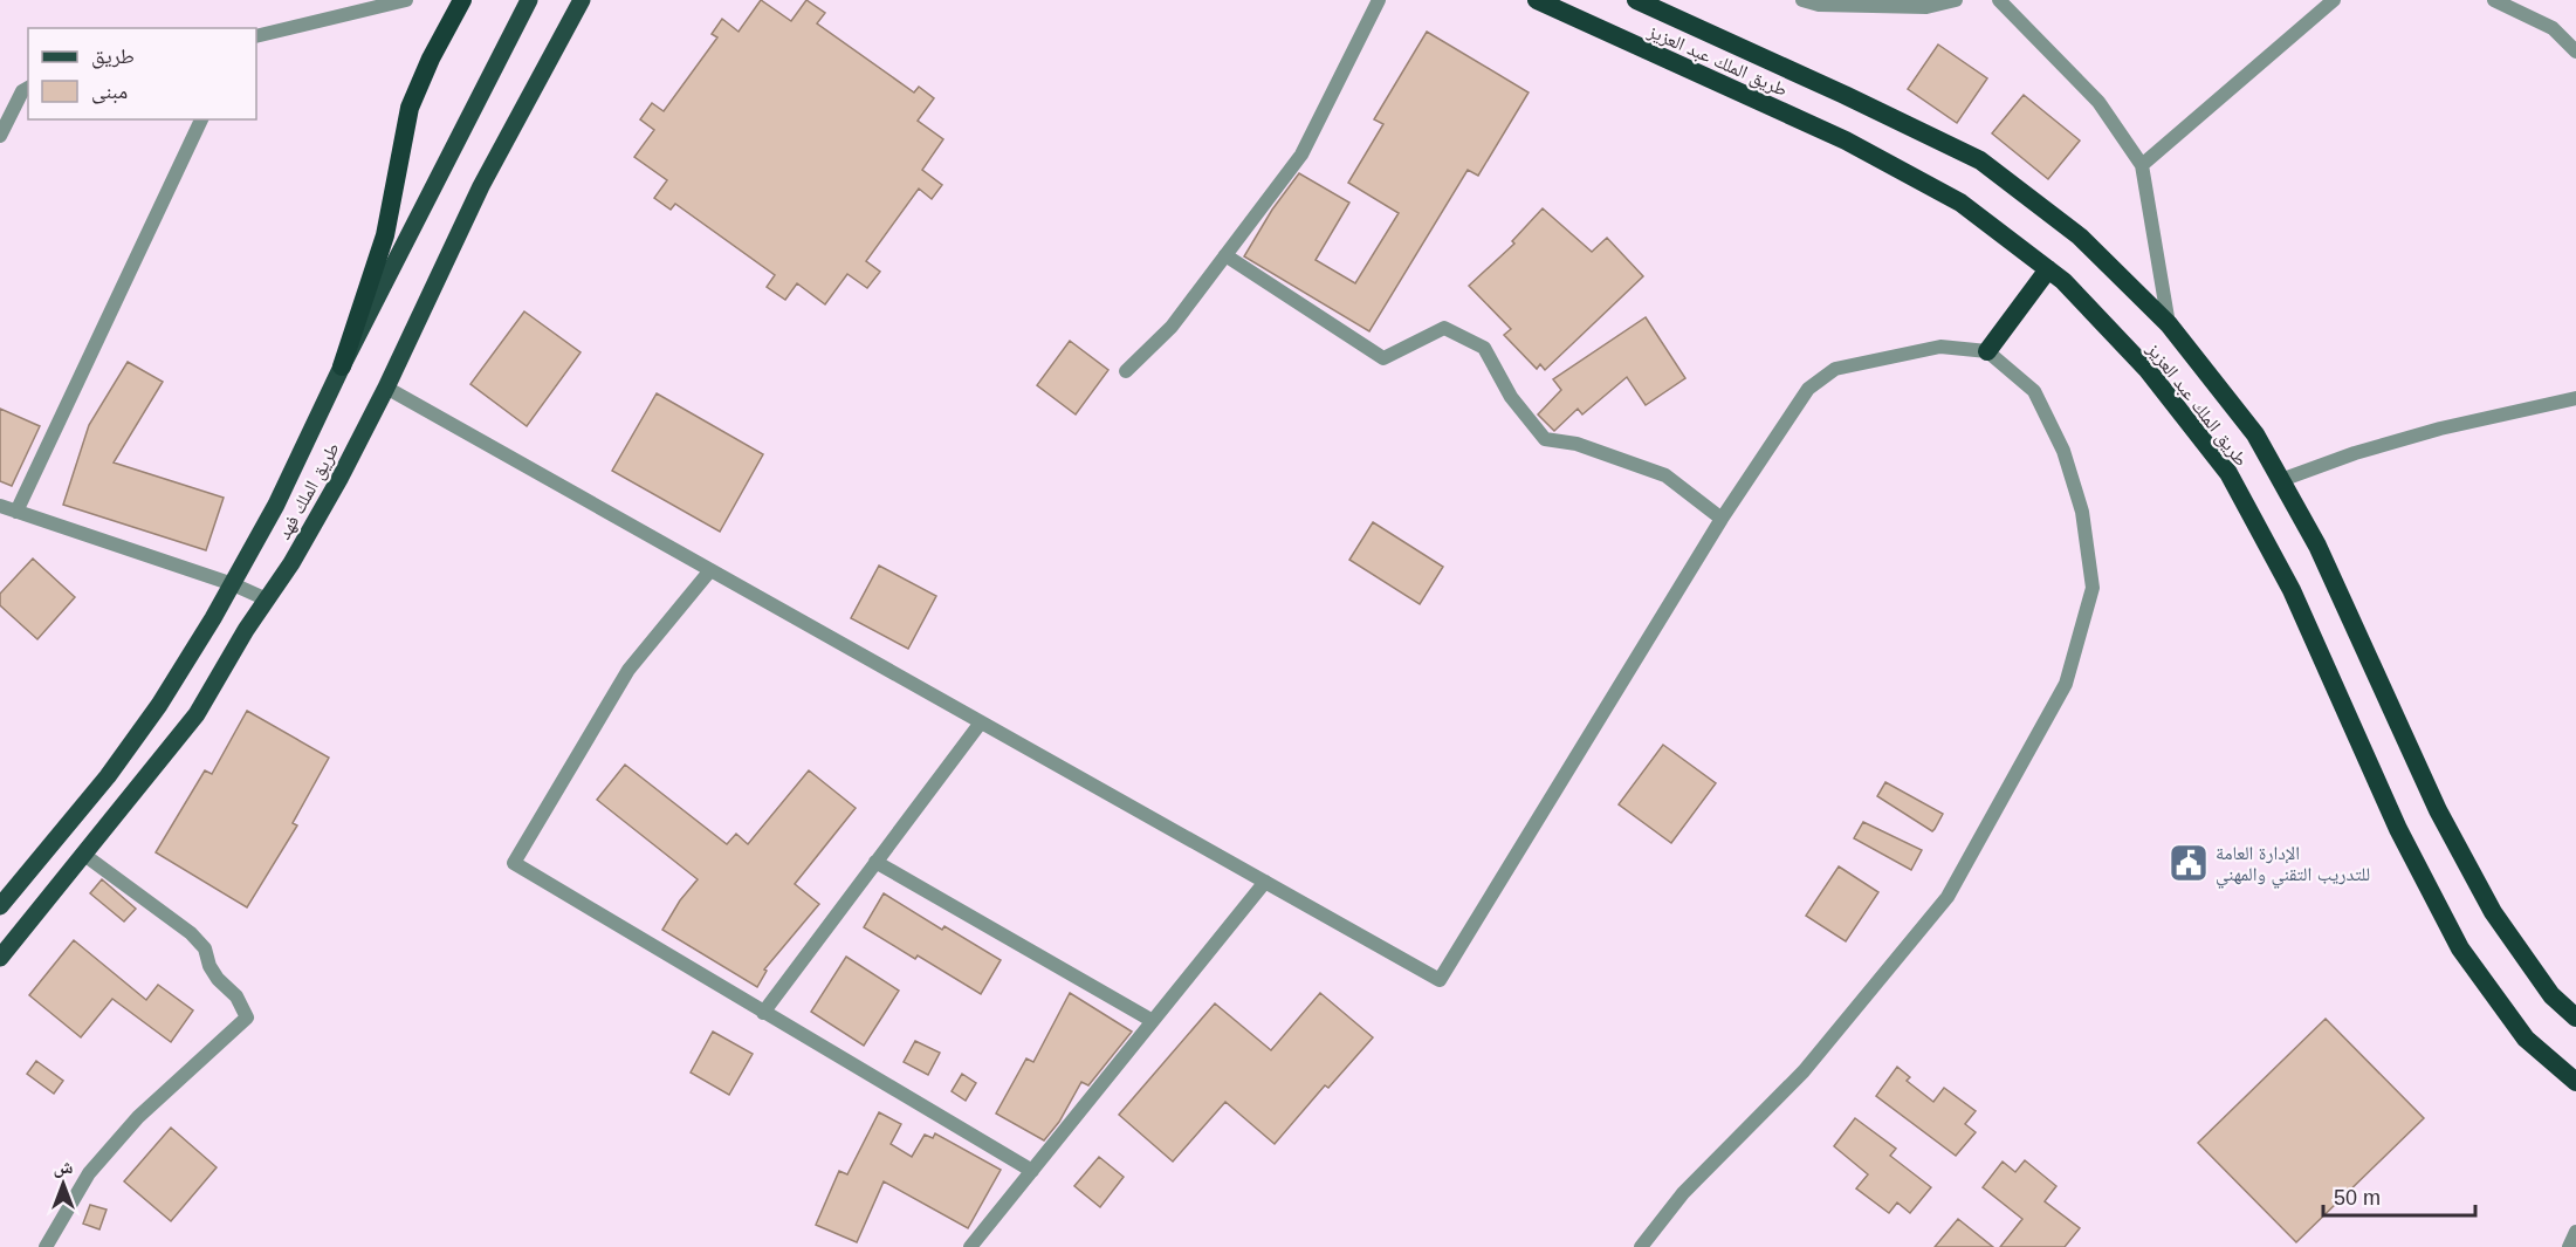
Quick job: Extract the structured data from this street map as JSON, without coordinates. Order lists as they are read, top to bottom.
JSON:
{
  "streets": {
    "highway": ["طريق الملك عبد العزيز"],
    "main road": ["طريق الملك فهد"]
  },
  "places": {
    "public building": ["الإدارة العامة للتدريب التقني والمهني"]
  },
  "legend": ["طريق", "مبنى"],
  "scale_bar": "50 m",
  "north": "top"
}
